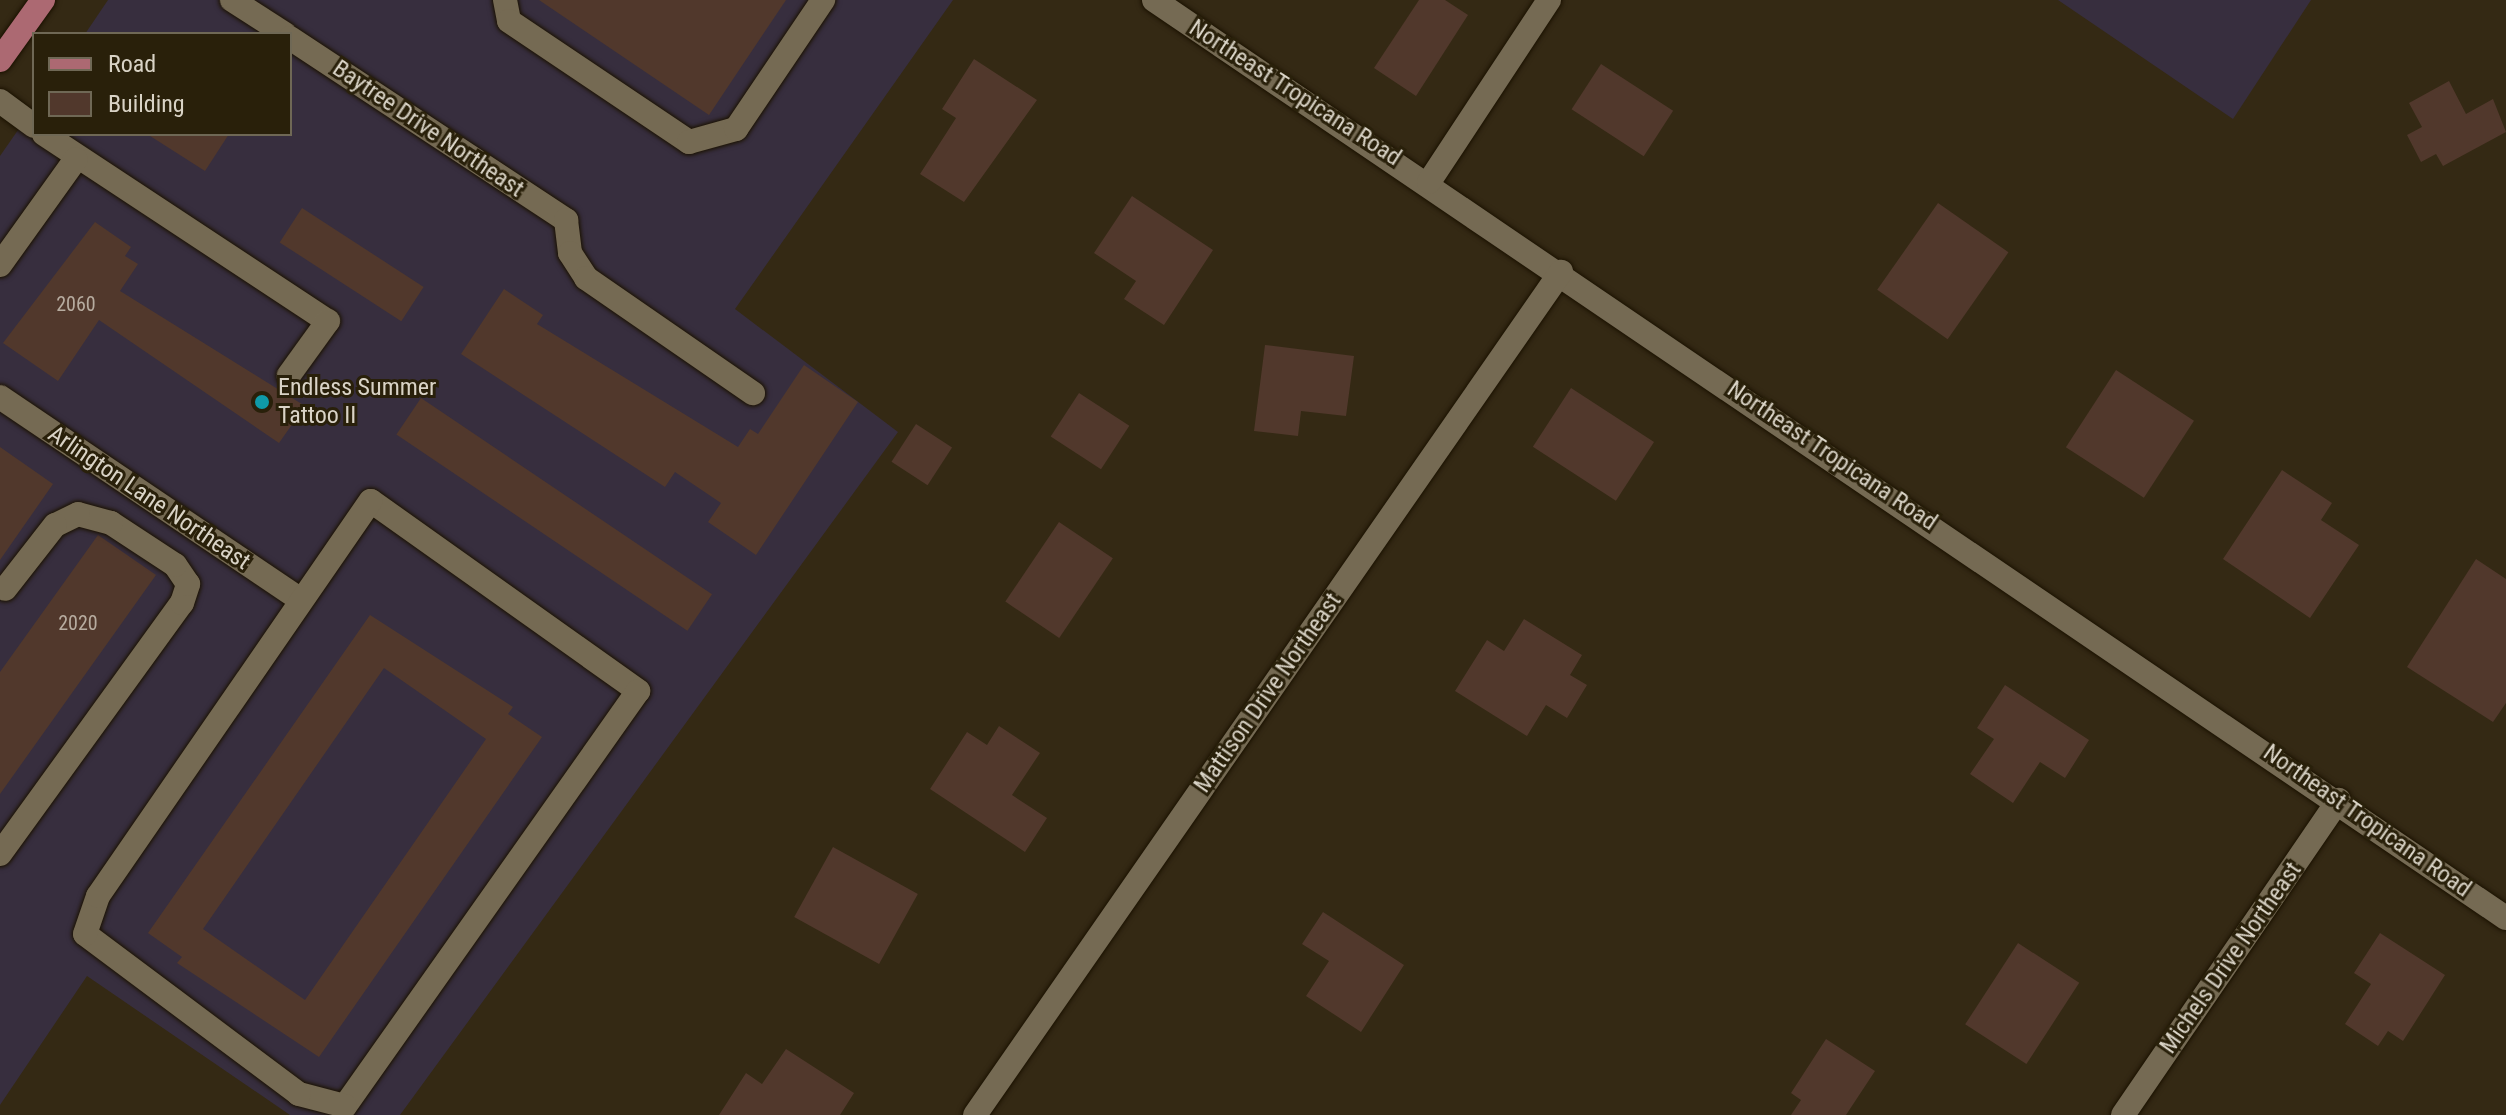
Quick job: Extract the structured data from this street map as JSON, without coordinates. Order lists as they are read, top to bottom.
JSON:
{
  "streets": {
    "street": [
      "Northeast Tropicana Road",
      "Baytree Drive Northeast",
      "Arlington Lane Northeast",
      "Mattison Drive Northeast",
      "Michels Drive Northeast"
    ]
  },
  "crossings": [
    ["Northeast Tropicana Road", "Mattison Drive Northeast"],
    ["Northeast Tropicana Road", "Michels Drive Northeast"]
  ],
  "places": ["Endless Summer Tattoo II"],
  "house_numbers": ["2060", "2020"],
  "legend": ["Road", "Building"]
}
